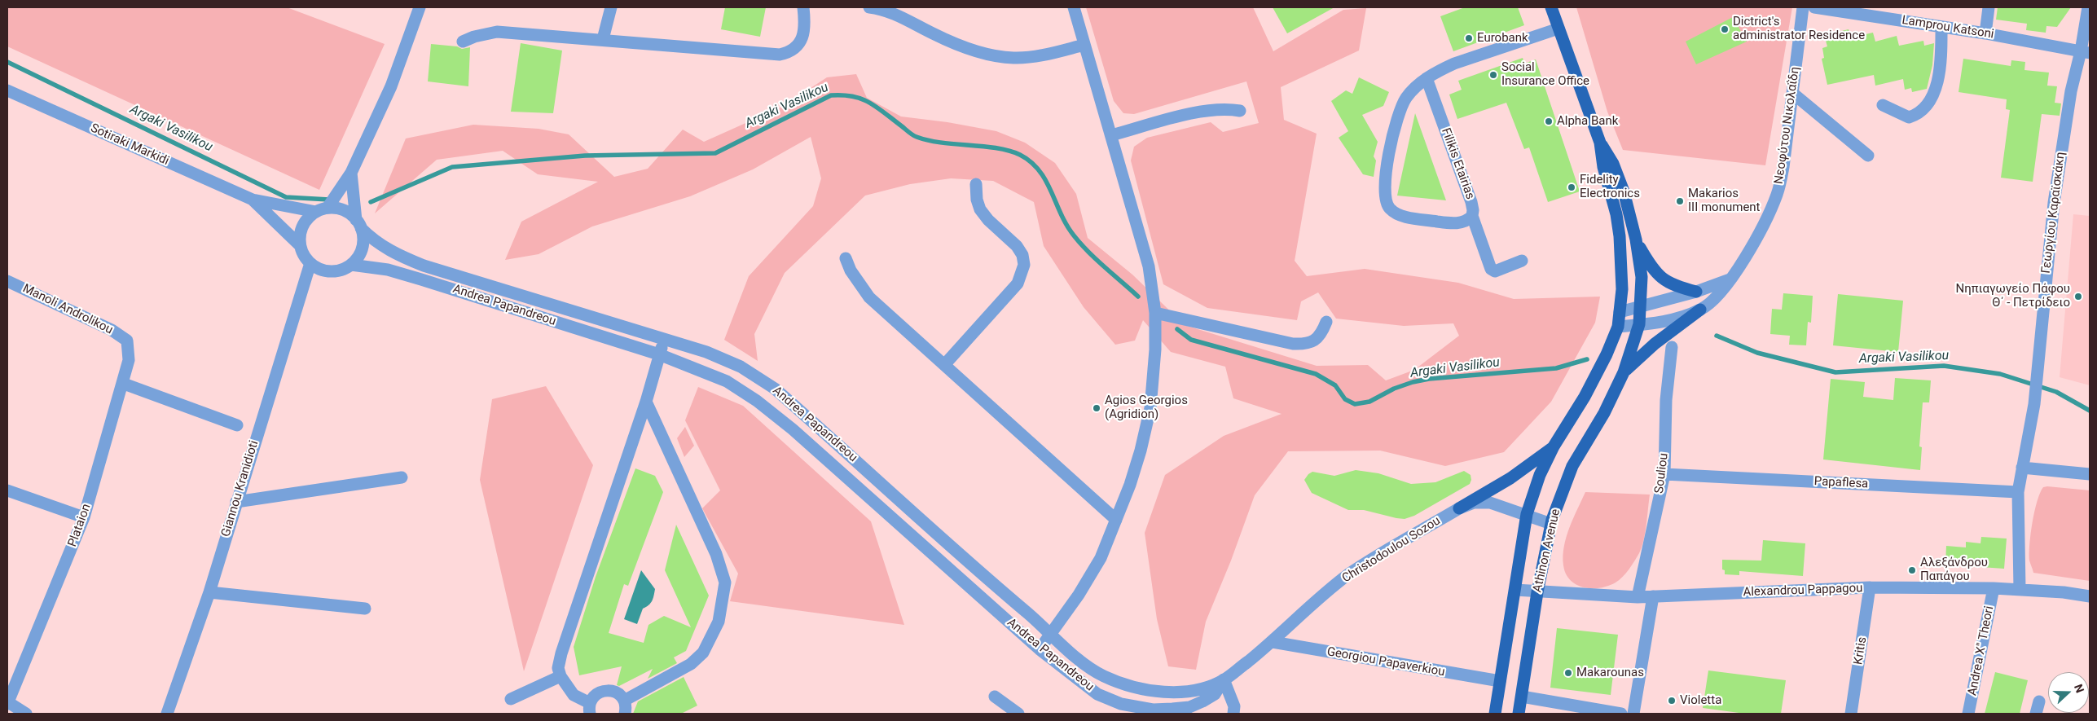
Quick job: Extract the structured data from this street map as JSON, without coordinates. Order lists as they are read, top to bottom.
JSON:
{
  "streets": {
    "main road": ["Athinon Avenue"],
    "street": [
      "Lamprou Katsoni",
      "Νεοφύτου Νικολαΐδη",
      "Sotiraki Markidi",
      "Filikis Etairias",
      "Γεωργίου Καραϊσκάκη",
      "Andrea Papandreou",
      "Manoli Androlikou",
      "Souliou",
      "Papaflesa",
      "Giannou Kranidioti",
      "Plataion",
      "Christodoulou Sozou",
      "Alexandrou Pappagou",
      "Kritis",
      "Andrea X\" Theori",
      "Georgiou Papaverkiou"
    ]
  },
  "crossings": [
    ["Lamprou Katsoni", "Γεωργίου Καραϊσκάκη"],
    ["Νεοφύτου Νικολαΐδη", "Athinon Avenue"],
    ["Sotiraki Markidi", "Andrea Papandreou"],
    ["Sotiraki Markidi", "Giannou Kranidioti"],
    ["Γεωργίου Καραϊσκάκη", "Papaflesa"],
    ["Γεωργίου Καραϊσκάκη", "Alexandrou Pappagou"],
    ["Andrea Papandreou", "Giannou Kranidioti"],
    ["Andrea Papandreou", "Christodoulou Sozou"],
    ["Manoli Androlikou", "Plataion"],
    ["Souliou", "Papaflesa"],
    ["Souliou", "Alexandrou Pappagou"],
    ["Christodoulou Sozou", "Athinon Avenue"],
    ["Christodoulou Sozou", "Georgiou Papaverkiou"],
    ["Athinon Avenue", "Alexandrou Pappagou"],
    ["Athinon Avenue", "Georgiou Papaverkiou"],
    ["Alexandrou Pappagou", "Kritis"],
    ["Alexandrou Pappagou", "Andrea X\" Theori"]
  ],
  "water": ["Argaki Vasilikou"],
  "places": [
    "Dictrict's administrator Residence",
    "Eurobank",
    "Social Insurance Office",
    "Alpha Bank",
    "Fidelity Electronics",
    "Makarios III monument",
    "Νηπιαγωγείο Πάφου Θ΄ - Πετρίδειο",
    "Agios Georgios (Agridion)",
    "Αλεξάνδρου Παπάγου",
    "Makarounas",
    "Violetta"
  ],
  "north": "right"
}
